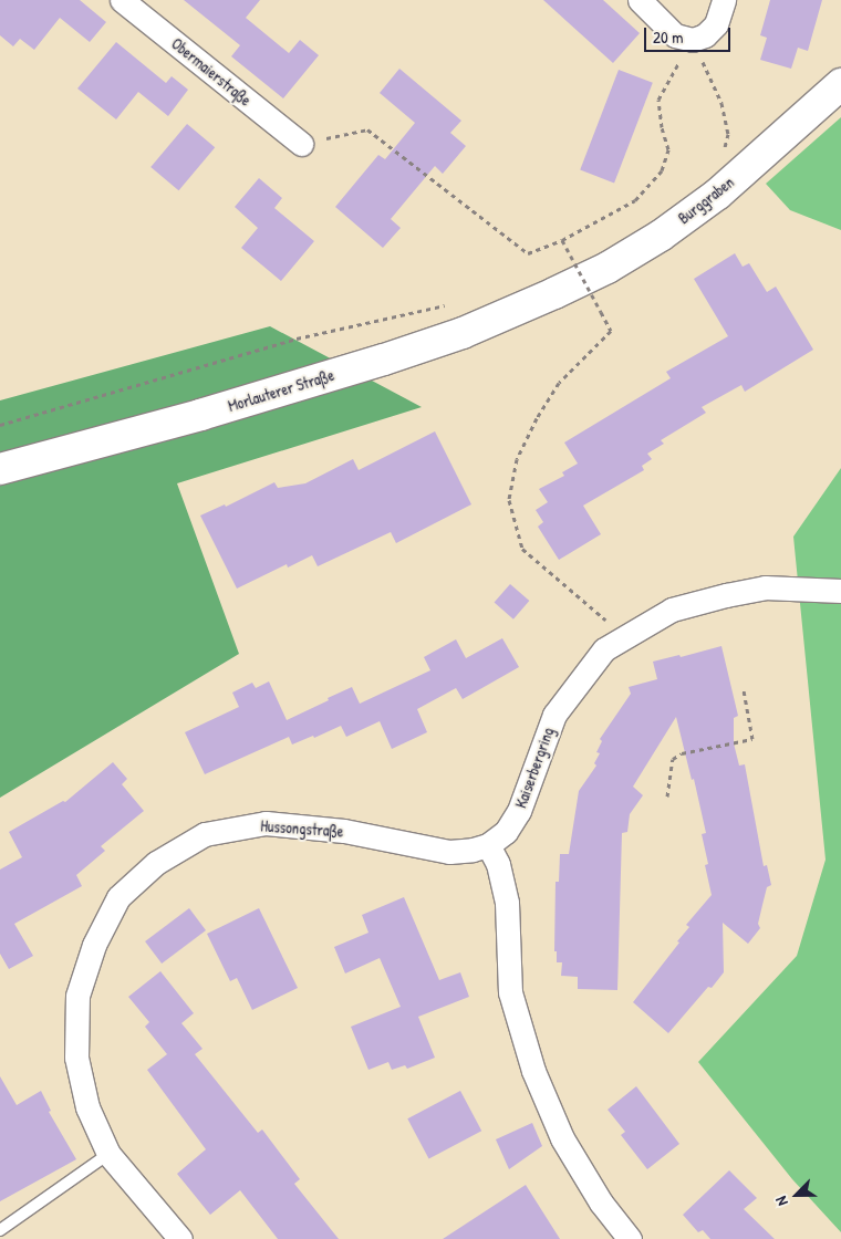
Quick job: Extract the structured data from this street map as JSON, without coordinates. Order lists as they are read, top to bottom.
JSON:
{
  "streets": {
    "street": [
      "Obermaierstraße",
      "Burggraben",
      "Morlauterer Straße",
      "Kaiserbergring",
      "Hussongstraße"
    ]
  },
  "crossings": [
    ["Burggraben", "Morlauterer Straße"],
    ["Kaiserbergring", "Hussongstraße"]
  ],
  "scale_bar": "20 m",
  "north": "bottom left"
}
